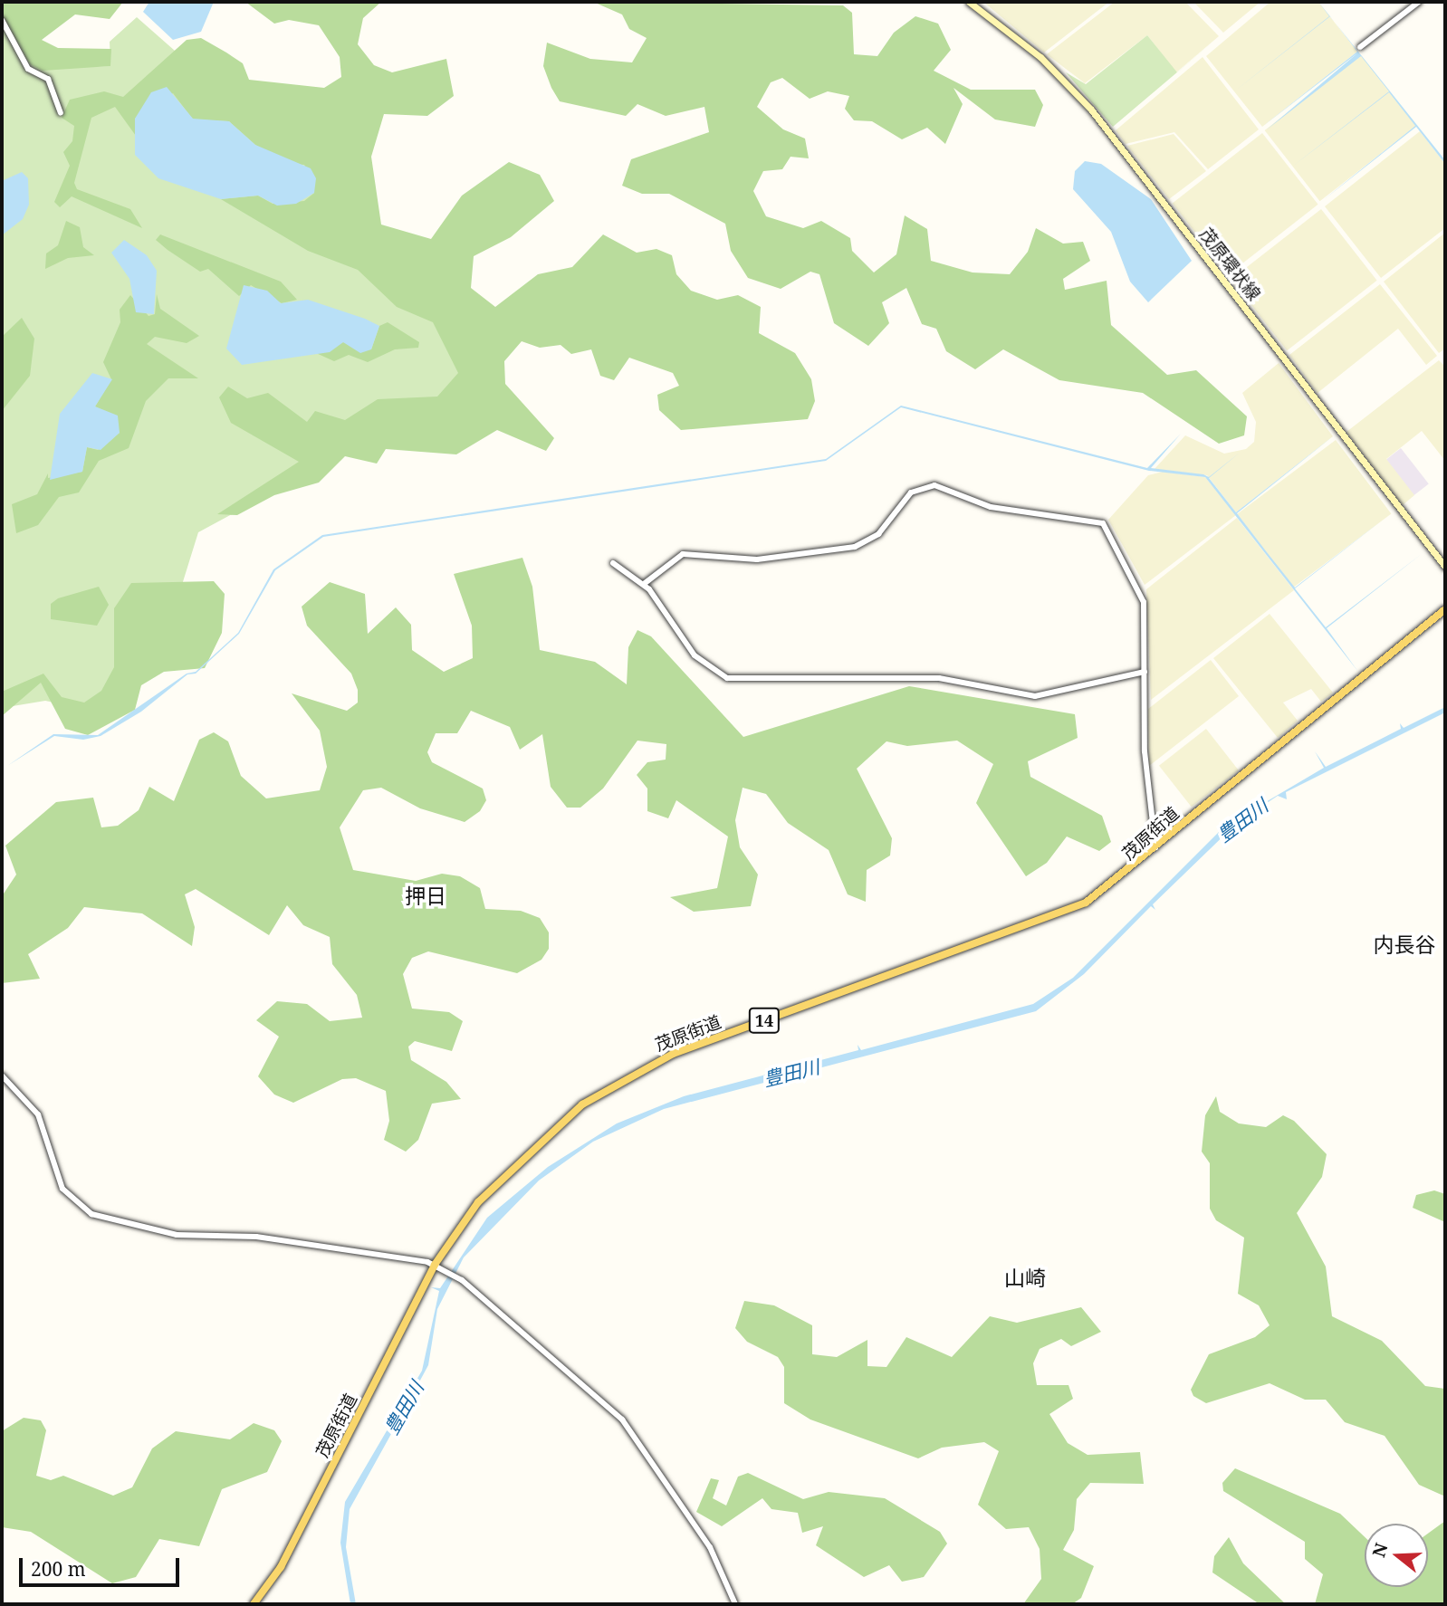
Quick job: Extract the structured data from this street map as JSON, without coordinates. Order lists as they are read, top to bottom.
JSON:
{
  "streets": {
    "main road": ["茂原環状線", "茂原街道", "14"]
  },
  "districts": ["押日", "内長谷", "山崎"],
  "water": ["豊田川"],
  "scale_bar": "200 m",
  "north": "left"
}
